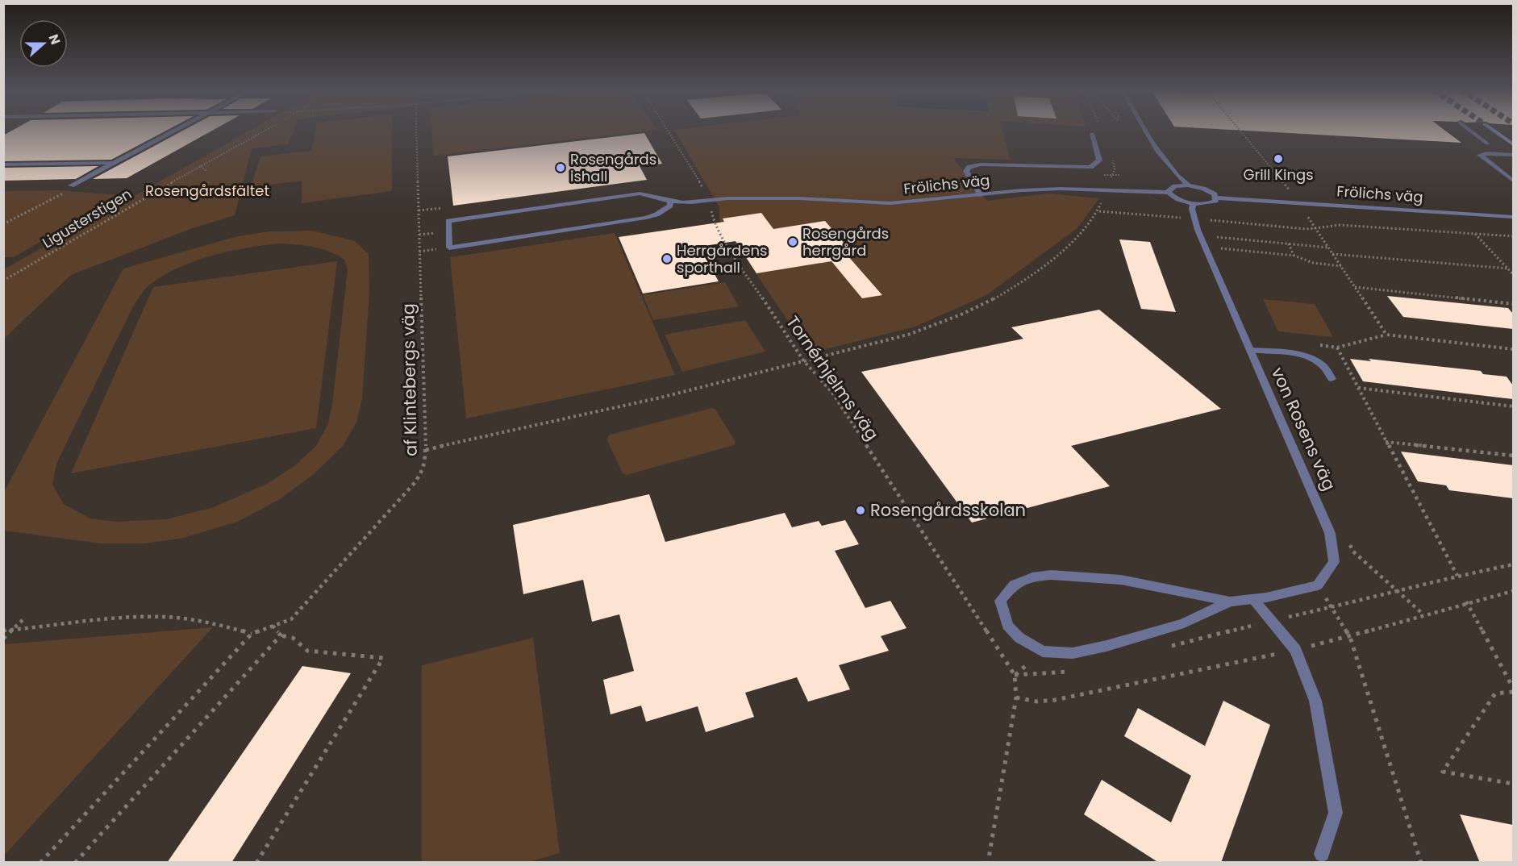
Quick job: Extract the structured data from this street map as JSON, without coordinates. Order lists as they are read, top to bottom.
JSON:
{
  "streets": {
    "street": ["Frölichs väg", "von Rosens väg"],
    "path": ["Ligusterstigen", "Tornérhjelms väg", "af Klintebergs väg"]
  },
  "crossings": [
    ["Frölichs väg", "Tornérhjelms väg"]
  ],
  "parks": ["Rosengårdsfältet"],
  "places": [
    "Grill Kings",
    "Rosengårds ishall",
    "Rosengårds herrgård",
    "Herrgårdens sporthall",
    "Rosengårdsskolan"
  ],
  "north": "right"
}
